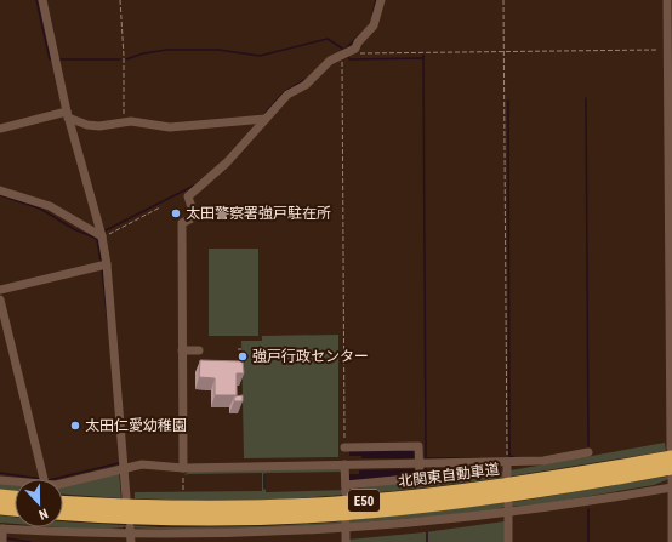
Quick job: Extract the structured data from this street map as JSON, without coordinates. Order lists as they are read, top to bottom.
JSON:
{
  "streets": {
    "highway": ["北関東自動車道", "E50"]
  },
  "places": ["太田警察署強戸駐在所", "強戸行政センター", "太田仁愛幼稚園"],
  "north": "bottom"
}
